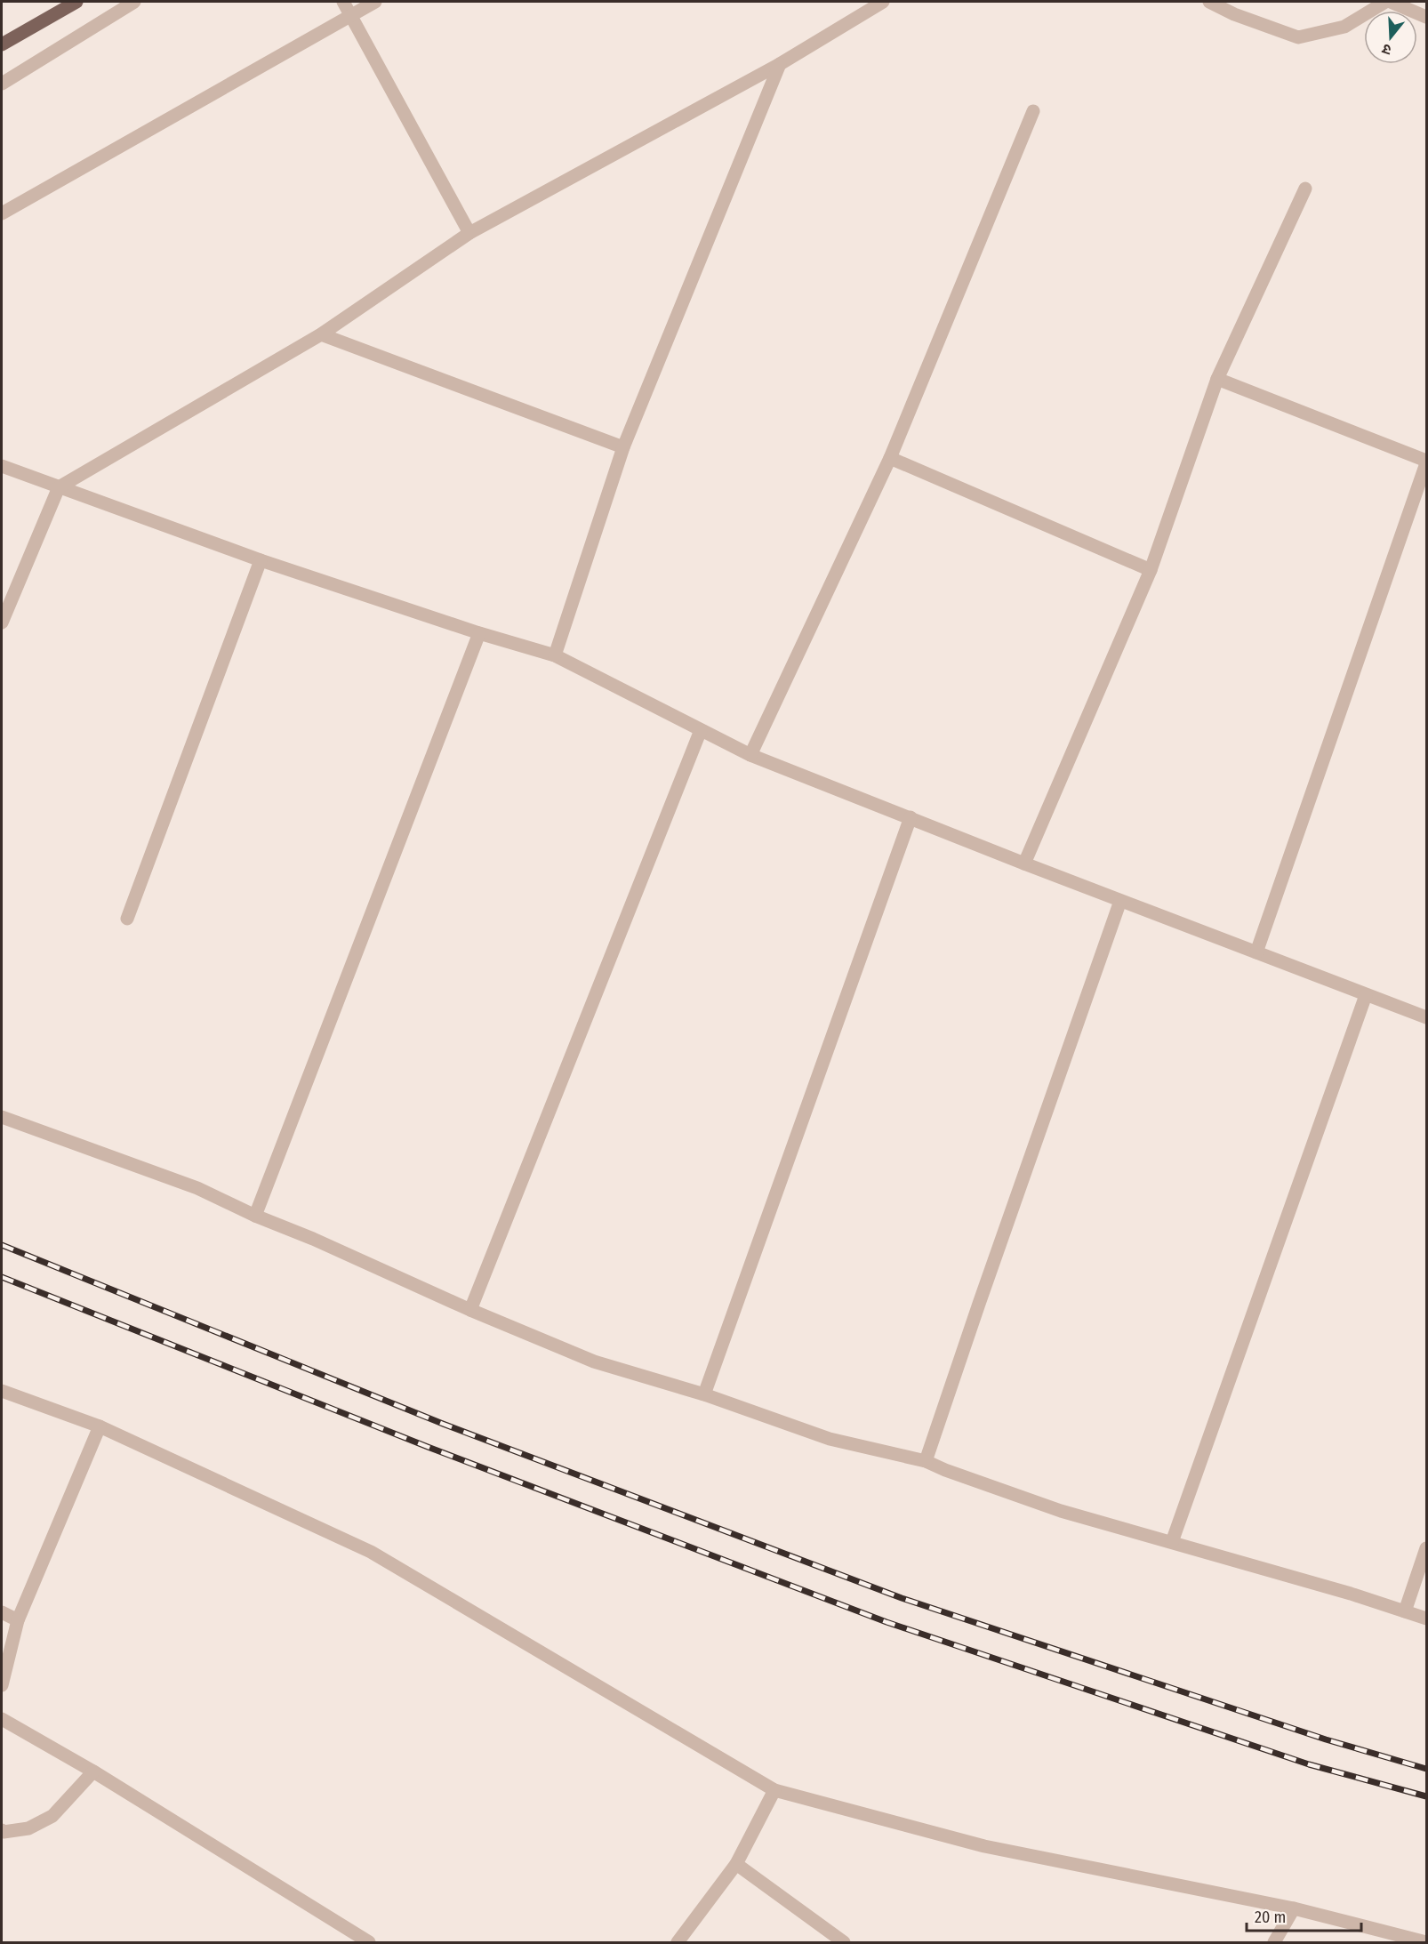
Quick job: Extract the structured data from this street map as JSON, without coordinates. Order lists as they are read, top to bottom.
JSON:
{
  "scale_bar": "20 m",
  "north": "bottom"
}
